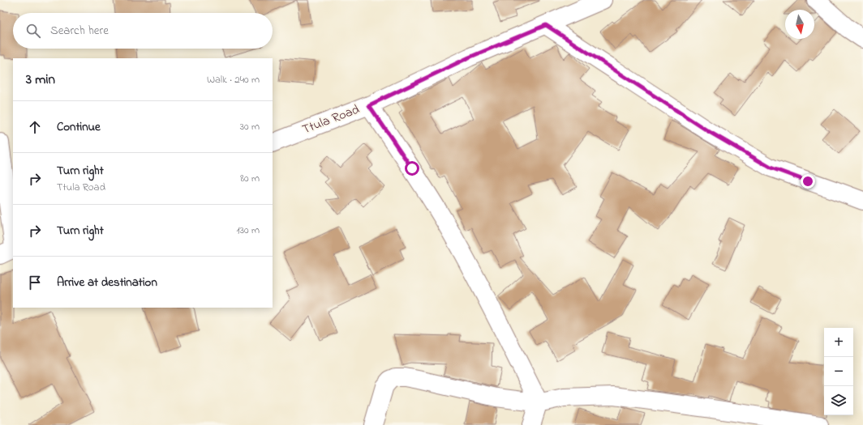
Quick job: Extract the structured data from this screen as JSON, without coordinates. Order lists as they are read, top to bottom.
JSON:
{
  "streets": {
    "street": ["Ttula Road"]
  },
  "north": "bottom",
  "page": {
    "search": "Search here",
    "heading": ["3 min", "Walk · 240 m"],
    "list": [
      ["Continue", "30 m"],
      ["Turn right", "Ttula Road", "80 m"],
      ["Turn right", "130 m"],
      "Arrive at destination"
    ],
    "map_buttons": ["+", "−"]
  }
}
